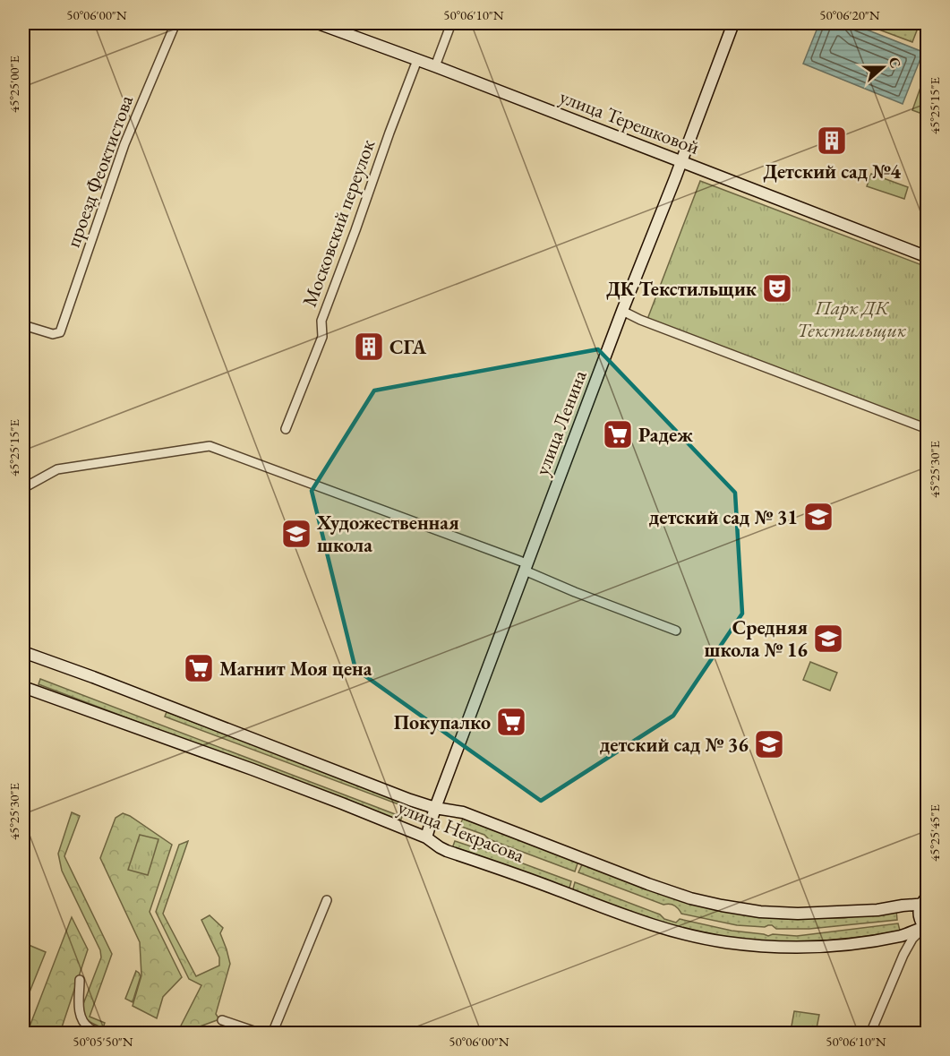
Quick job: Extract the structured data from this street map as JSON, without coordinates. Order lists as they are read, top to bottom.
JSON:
{
  "streets": {
    "main road": ["улица Терешковой", "улица Ленина", "улица Некрасова"],
    "street": ["проезд Феоктистова", "Московский переулок"]
  },
  "crossings": [
    ["улица Терешковой", "Московский переулок"],
    ["улица Терешковой", "улица Ленина"],
    ["улица Ленина", "улица Некрасова"]
  ],
  "parks": ["Парк ДК Текстильщик"],
  "places": {
    "building": ["Детский сад №4", "СГА"],
    "theatre": ["ДК Текстильщик"],
    "supermarket": ["Радеж", "Магнит Моя цена", "Покупалко"],
    "school or university": [
      "детский сад № 31",
      "Художественная школа",
      "Средняя школа № 16",
      "детский сад № 36"
    ]
  },
  "north": "right",
  "coordinates": [
    "50°06'00\"N",
    "50°06'10\"N",
    "50°06'20\"N",
    "45°25'00\"E",
    "45°25'15\"E",
    "45°25'30\"E",
    "45°25'45\"E",
    "50°05'50\"N"
  ]
}
